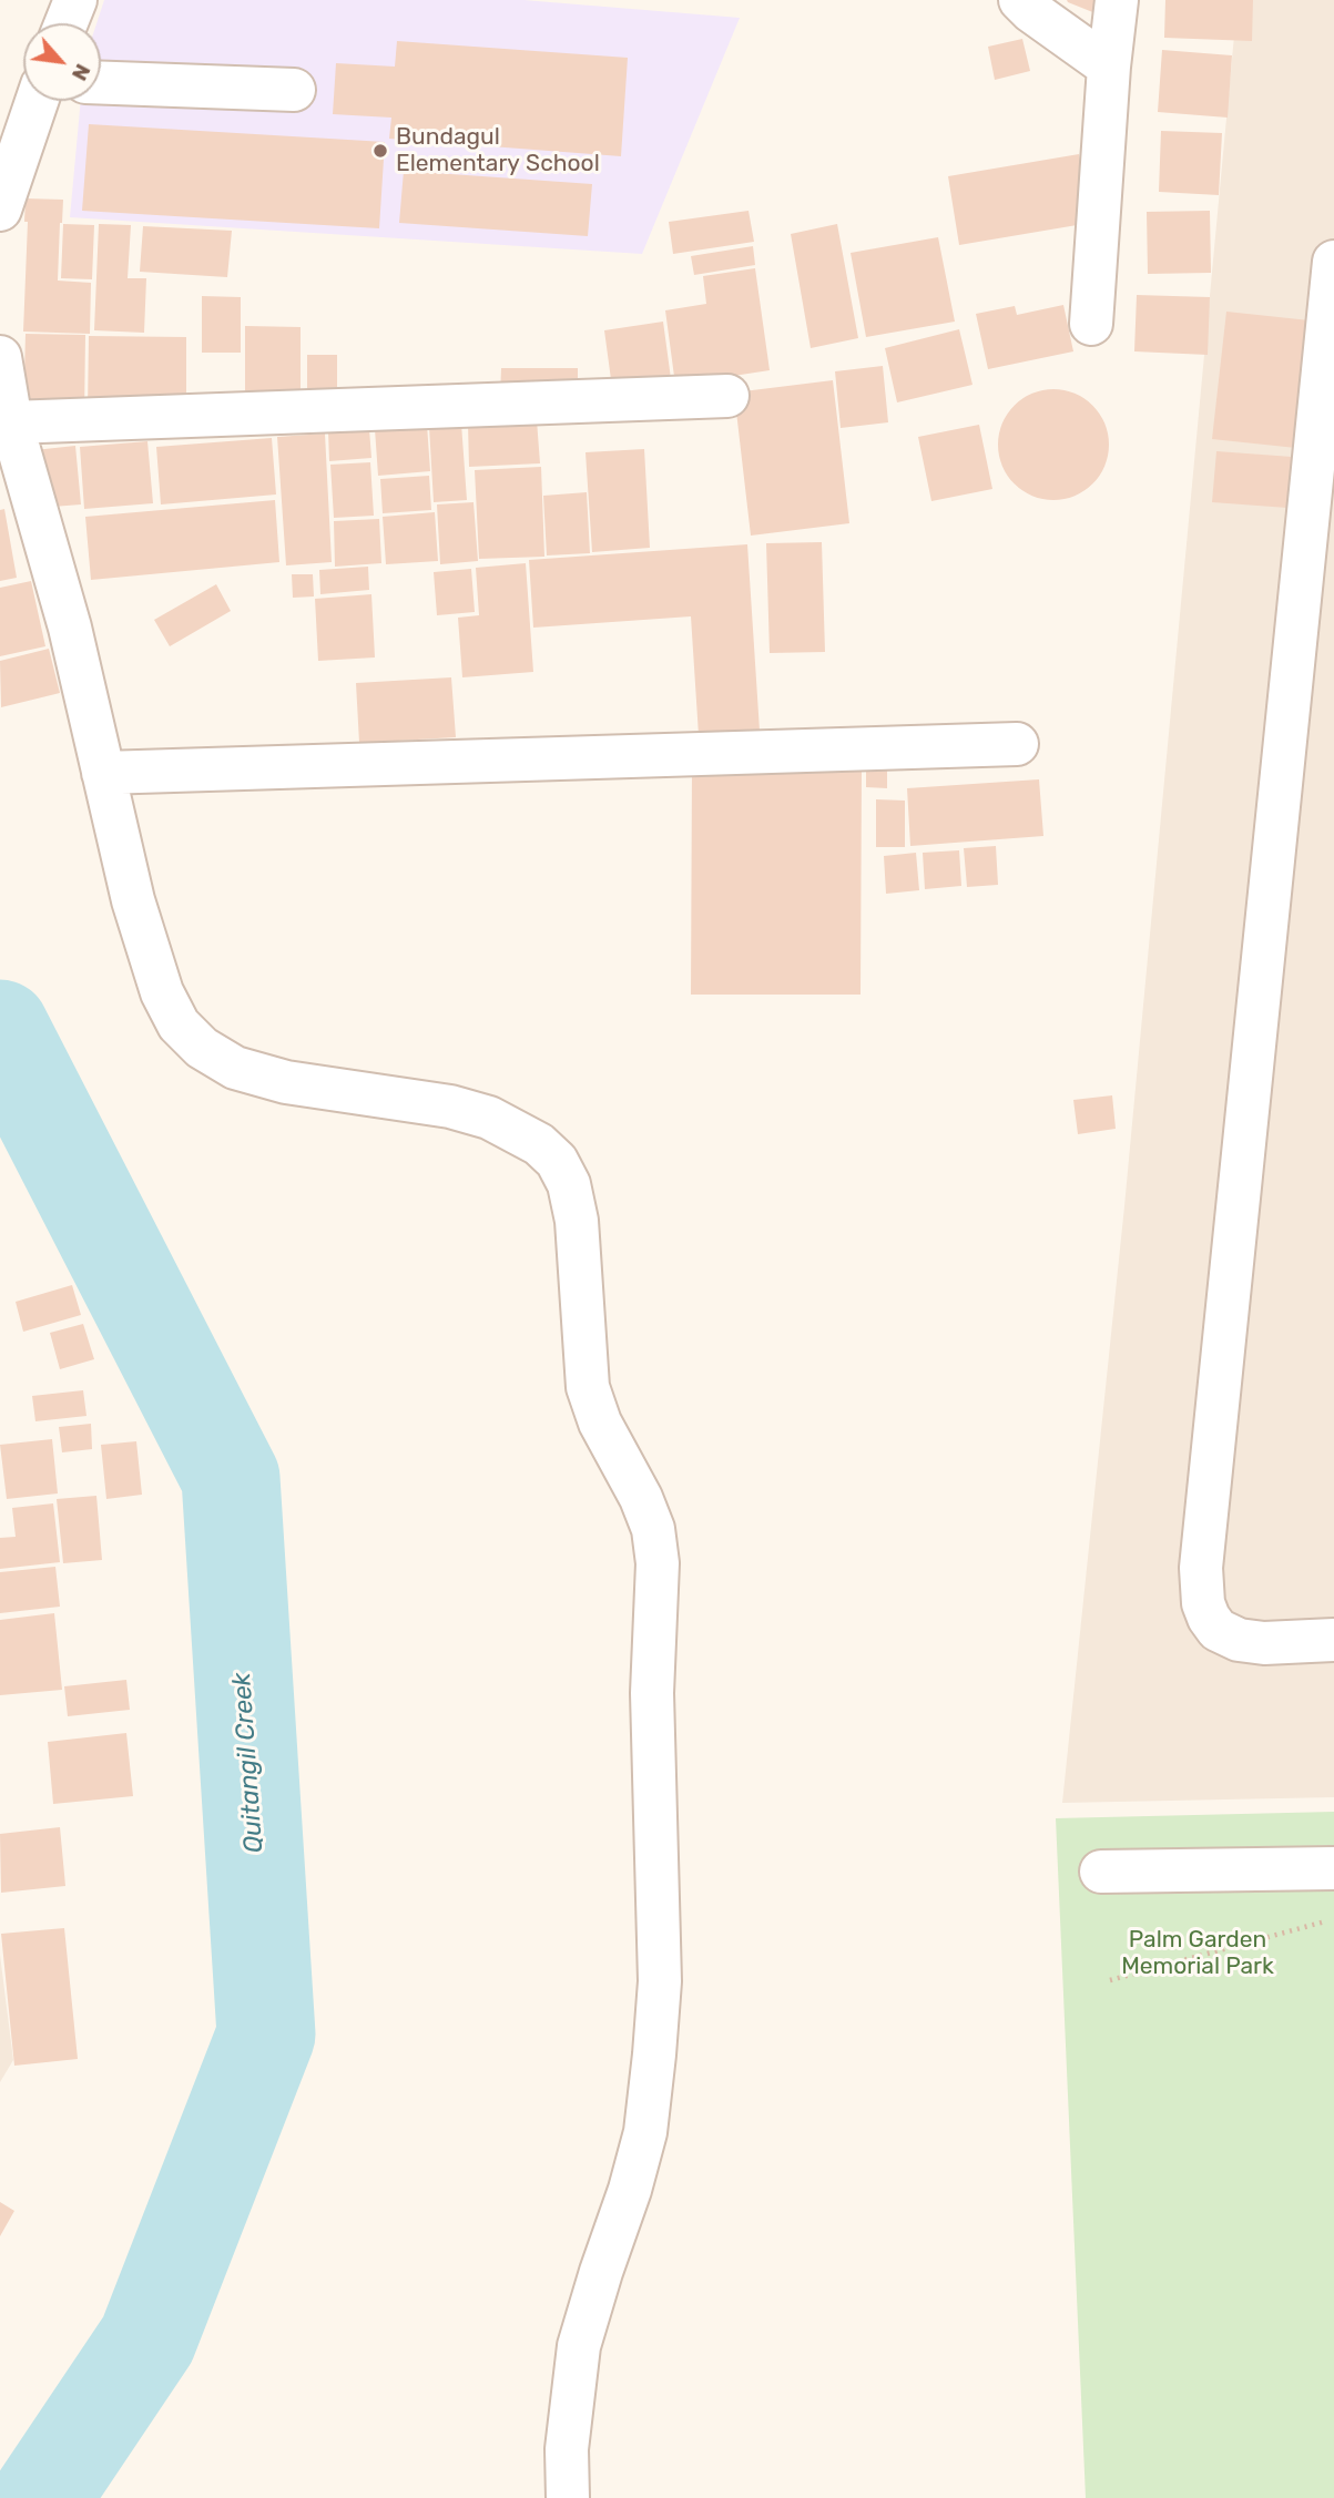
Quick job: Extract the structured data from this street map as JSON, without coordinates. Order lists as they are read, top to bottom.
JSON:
{
  "water": ["Quitangil Creek"],
  "parks": ["Palm Garden Memorial Park"],
  "places": ["Bundagul Elementary School"],
  "north": "bottom right"
}
